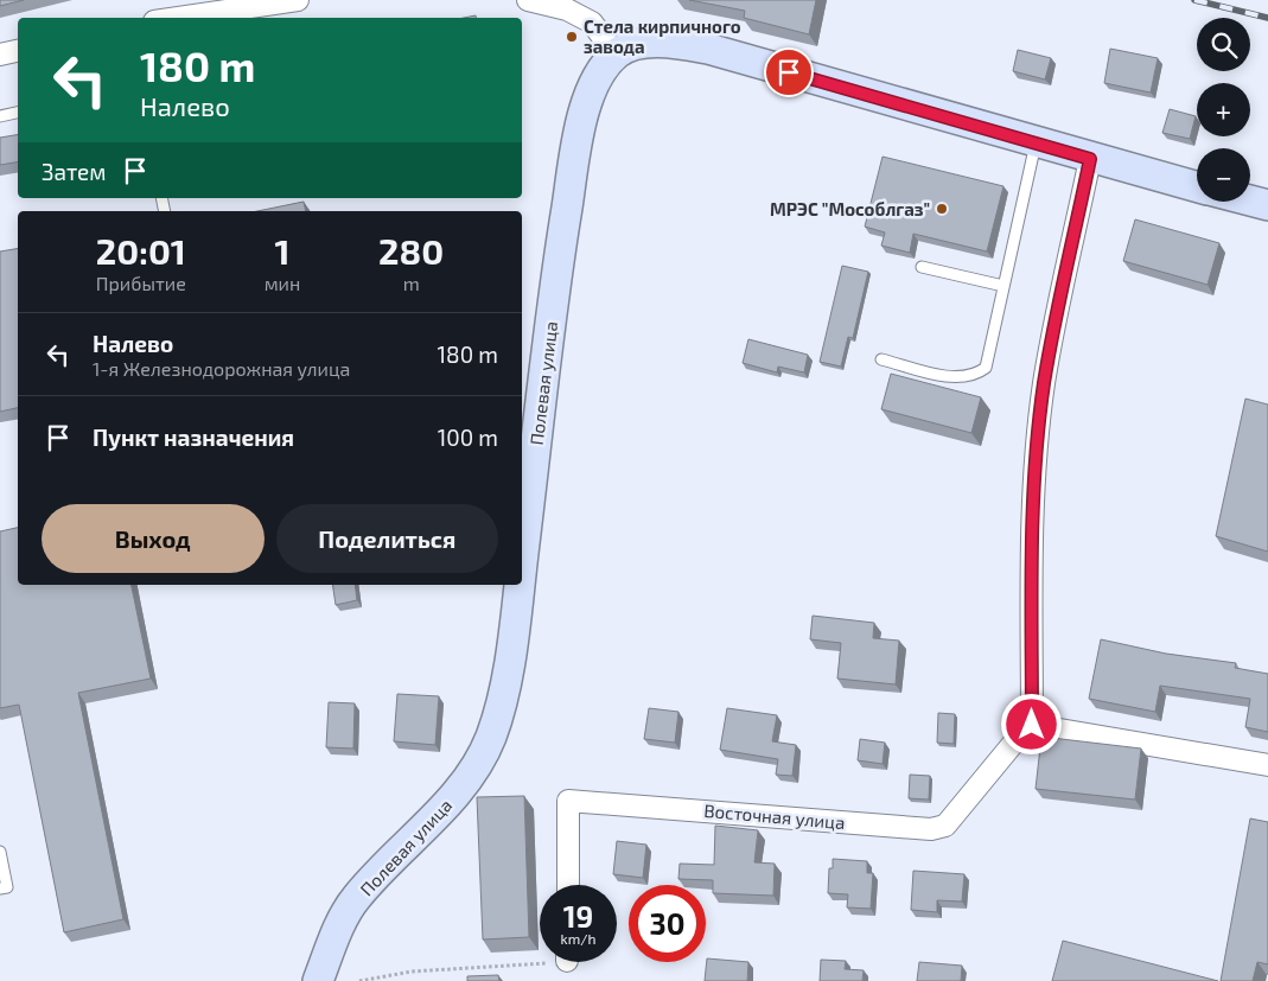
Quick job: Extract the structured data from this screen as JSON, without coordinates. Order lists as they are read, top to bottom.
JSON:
{
  "streets": {
    "main road": ["Полевая улица"],
    "street": ["Восточная улица"]
  },
  "places": ["Стела кирпичного завода", "МРЭС \"Мособлгаз\""],
  "page": {
    "map_buttons": ["+", "−"],
    "turn": ["180 m", "Налево"],
    "then": "Затем",
    "eta": [
      "20:01",
      "Прибытие",
      "1",
      "мин",
      "280",
      "m"
    ],
    "list": [
      {
        "name": "Налево",
        "note": "1-я Железнодорожная улица",
        "value": "180 m"
      },
      {
        "name": "Пункт назначения",
        "value": "100 m"
      }
    ],
    "buttons": ["Выход", "Поделиться"],
    "speed": "19 km/h",
    "limit": "30"
  }
}
